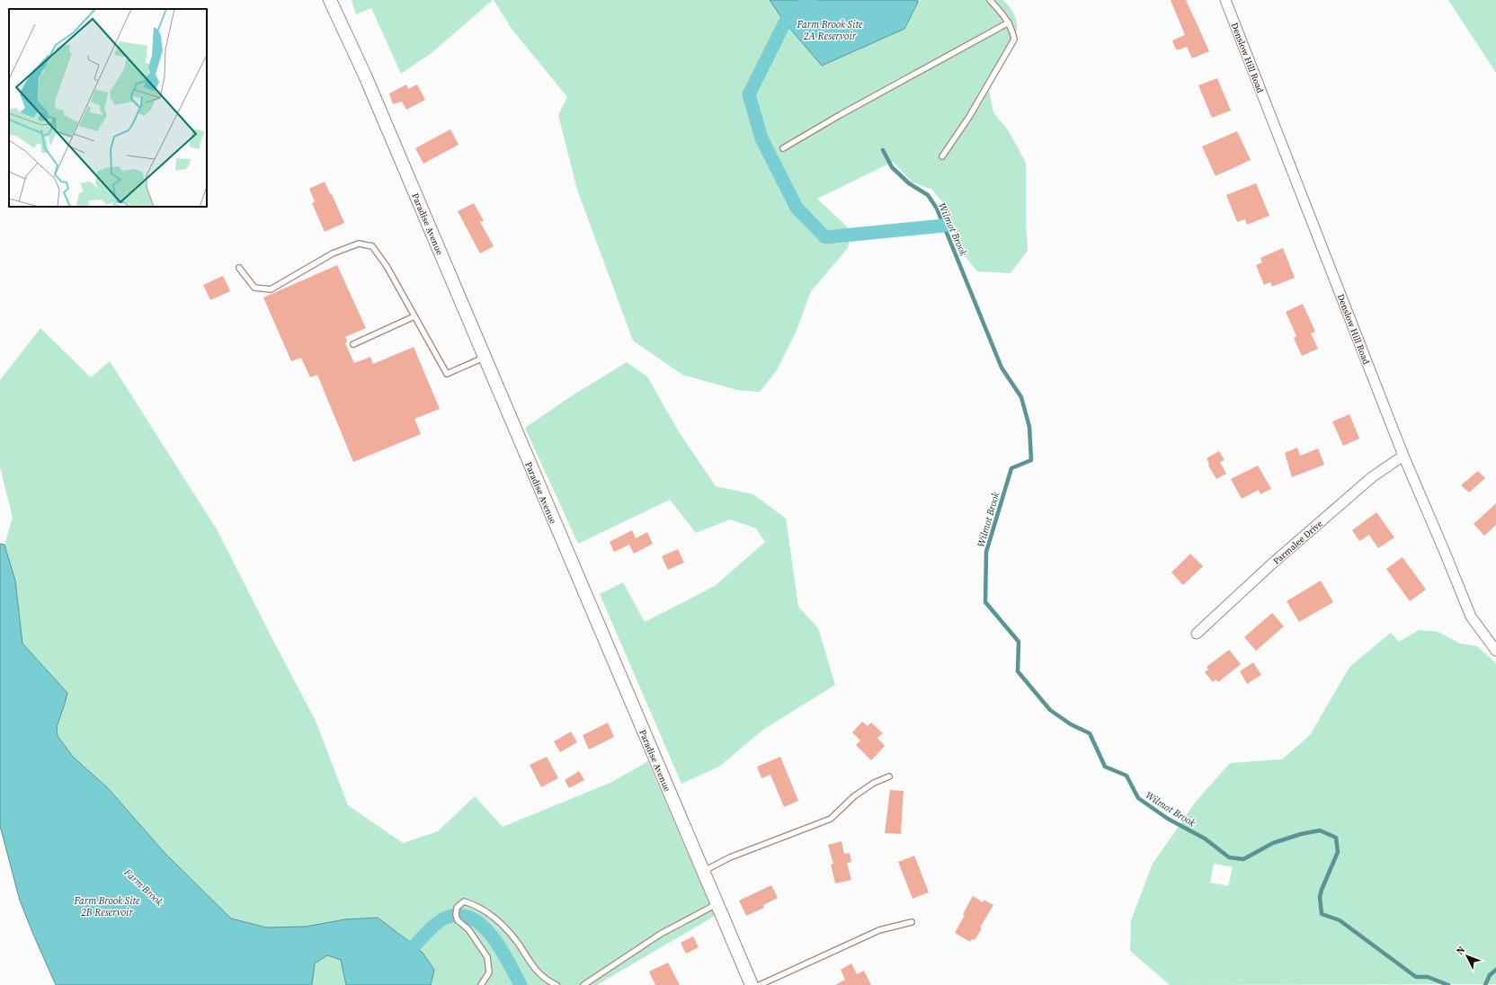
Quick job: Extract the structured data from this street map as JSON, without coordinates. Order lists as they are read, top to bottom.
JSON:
{
  "streets": {
    "street": ["Denslow Hill Road", "Paradise Avenue", "Parmalee Drive"]
  },
  "crossings": [
    ["Denslow Hill Road", "Parmalee Drive"]
  ],
  "water": [
    "Farm Brook Site 2A Reservoir",
    "Wilmot Brook",
    "Farm Brook",
    "Farm Brook Site 2B Reservoir"
  ],
  "north": "top left"
}
